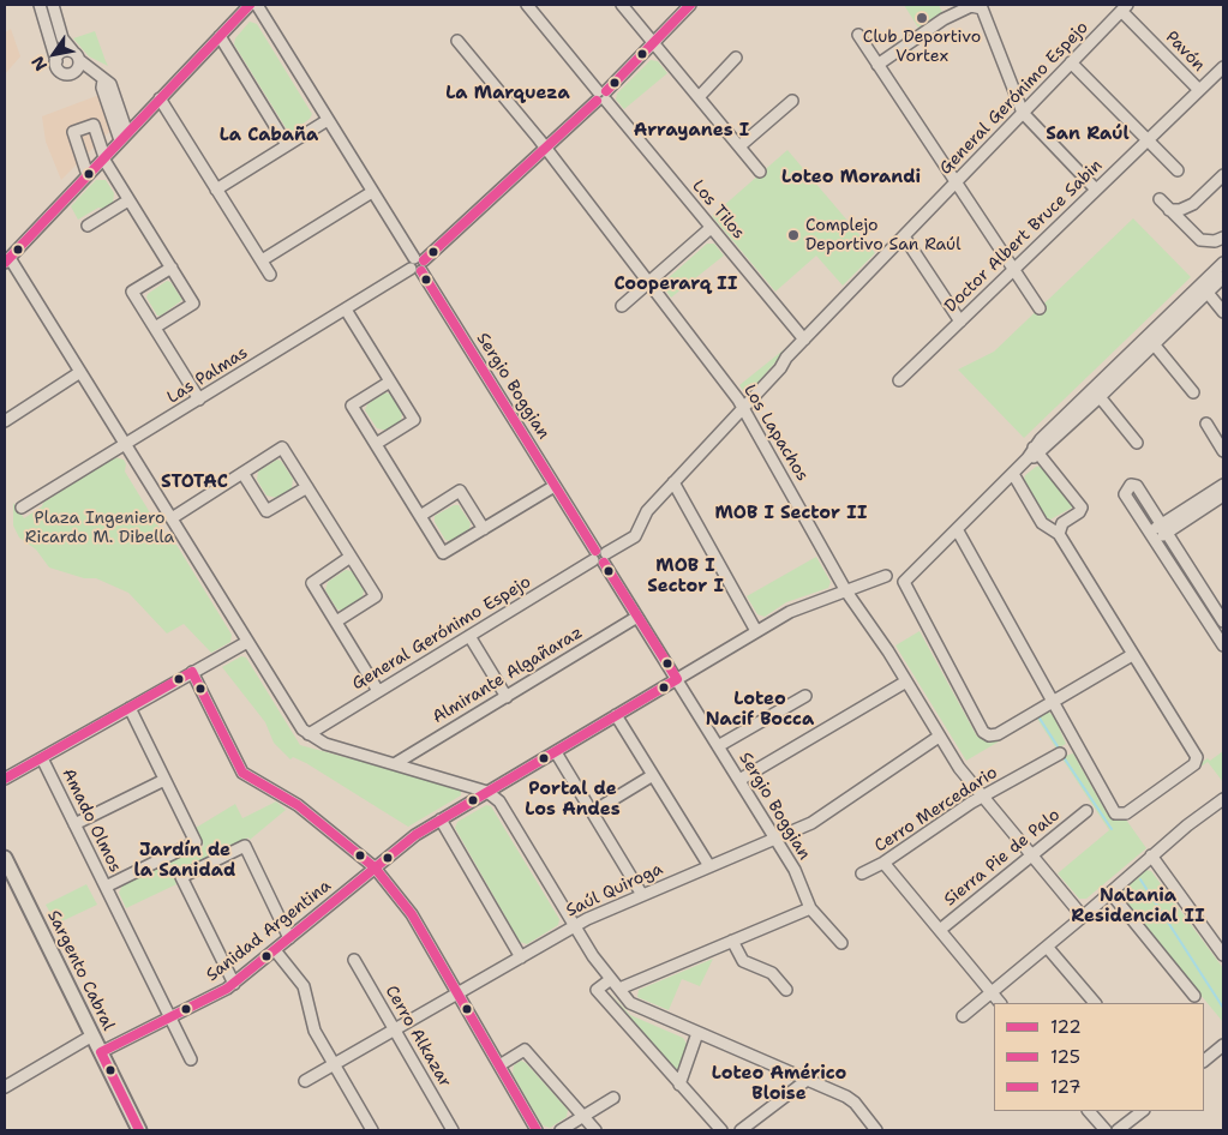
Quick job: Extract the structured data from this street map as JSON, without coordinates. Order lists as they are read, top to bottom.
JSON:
{
  "streets": {
    "main road": ["Sargento Cabral"],
    "street": [
      "Pavón",
      "General Gerónimo Espejo",
      "Los Tilos",
      "Doctor Albert Bruce Sabin",
      "Las Palmas",
      "Sergio Boggian",
      "Los Lapachos",
      "Almirante Algañaraz",
      "Cerro Mercedario",
      "Amado Olmos",
      "Sierra Pie de Palo",
      "Saúl Quiroga",
      "Sanidad Argentina",
      "Cerro Alkazar"
    ]
  },
  "crossings": [
    ["Pavón", "General Gerónimo Espejo"],
    ["Pavón", "Doctor Albert Bruce Sabin"],
    ["General Gerónimo Espejo", "Los Tilos"],
    ["General Gerónimo Espejo", "Sergio Boggian"],
    ["General Gerónimo Espejo", "Los Lapachos"],
    ["Los Tilos", "Las Palmas"],
    ["Las Palmas", "Sergio Boggian"],
    ["Las Palmas", "Los Lapachos"],
    ["Sergio Boggian", "Almirante Algañaraz"],
    ["Sergio Boggian", "Saúl Quiroga"],
    ["Sergio Boggian", "Sanidad Argentina"],
    ["Los Lapachos", "Cerro Mercedario"],
    ["Los Lapachos", "Sierra Pie de Palo"],
    ["Los Lapachos", "Saúl Quiroga"],
    ["Los Lapachos", "Sanidad Argentina"],
    ["Amado Olmos", "Sanidad Argentina"],
    ["Saúl Quiroga", "Cerro Alkazar"],
    ["Sanidad Argentina", "Sargento Cabral"]
  ],
  "districts": [
    "La Marqueza",
    "Arrayanes I",
    "San Raúl",
    "La Cabaña",
    "Loteo Morandi",
    "Cooperarq II",
    "STOTAC",
    "MOB I Sector II",
    "MOB I Sector I",
    "Loteo Nacif Bocca",
    "Portal de Los Andes",
    "Jardín de la Sanidad",
    "Natania Residencial II",
    "Loteo Américo Bloise"
  ],
  "parks": ["Plaza Ingeniero Ricardo M. Dibella"],
  "places": ["Club Deportivo Vortex", "Complejo Deportivo San Raúl"],
  "lines": ["transit line 122", "transit line 127", "transit line 125"],
  "legend": ["122", "125", "127"],
  "north": "bottom left"
}
